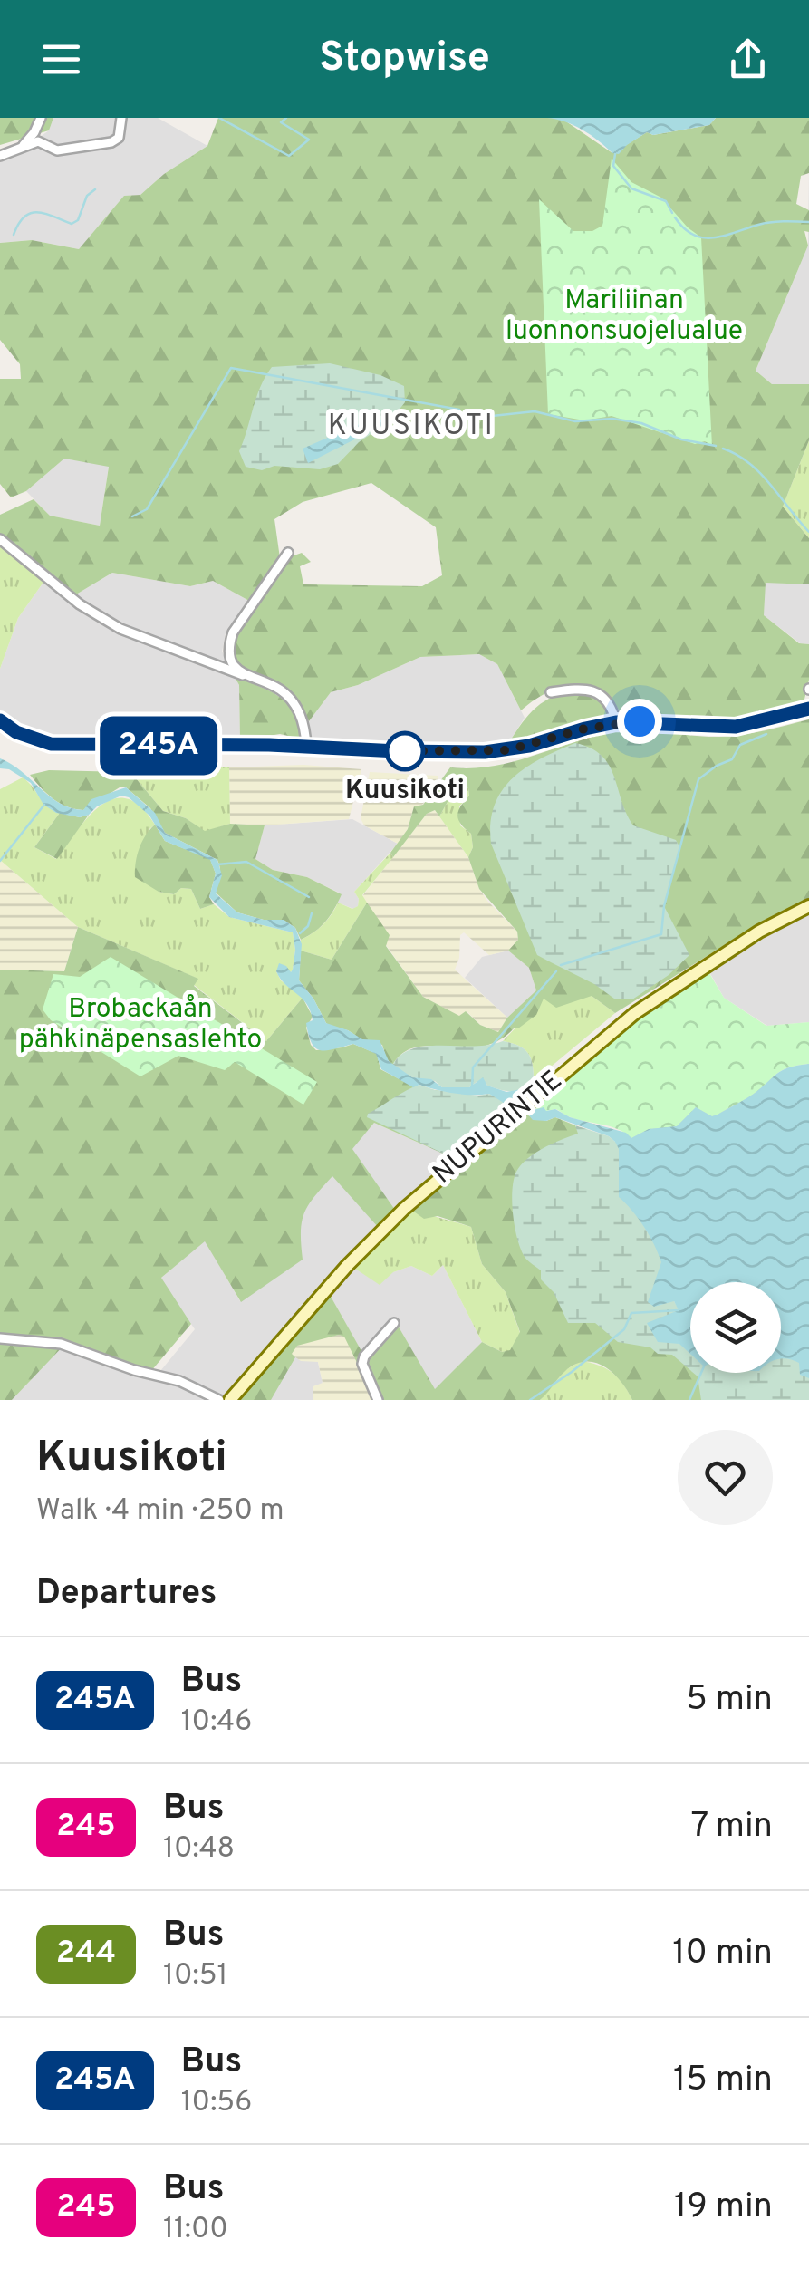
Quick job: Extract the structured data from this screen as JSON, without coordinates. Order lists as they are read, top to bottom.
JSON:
{
  "streets": {
    "street": ["NUPURINTIE"]
  },
  "districts": ["KUUSIKOTI"],
  "parks": ["Mariliinan luonnonsuojelualue", "Brobackaån pähkinäpensaslehto"],
  "places": ["Kuusikoti"],
  "lines": ["bus line 245A"],
  "page": {
    "header": "Stopwise",
    "on_map": "245A",
    "heading": [
      ["Kuusikoti", "Walk · 4 min · 250 m"],
      "Departures"
    ],
    "list": [
      {
        "mark": "245A",
        "name": "Bus",
        "note": "10:46",
        "value": "5 min"
      },
      {
        "mark": "245",
        "name": "Bus",
        "note": "10:48",
        "value": "7 min"
      },
      {
        "mark": "244",
        "name": "Bus",
        "note": "10:51",
        "value": "10 min"
      },
      {
        "mark": "245A",
        "name": "Bus",
        "note": "10:56",
        "value": "15 min"
      },
      {
        "mark": "245",
        "name": "Bus",
        "note": "11:00",
        "value": "19 min"
      }
    ]
  }
}
